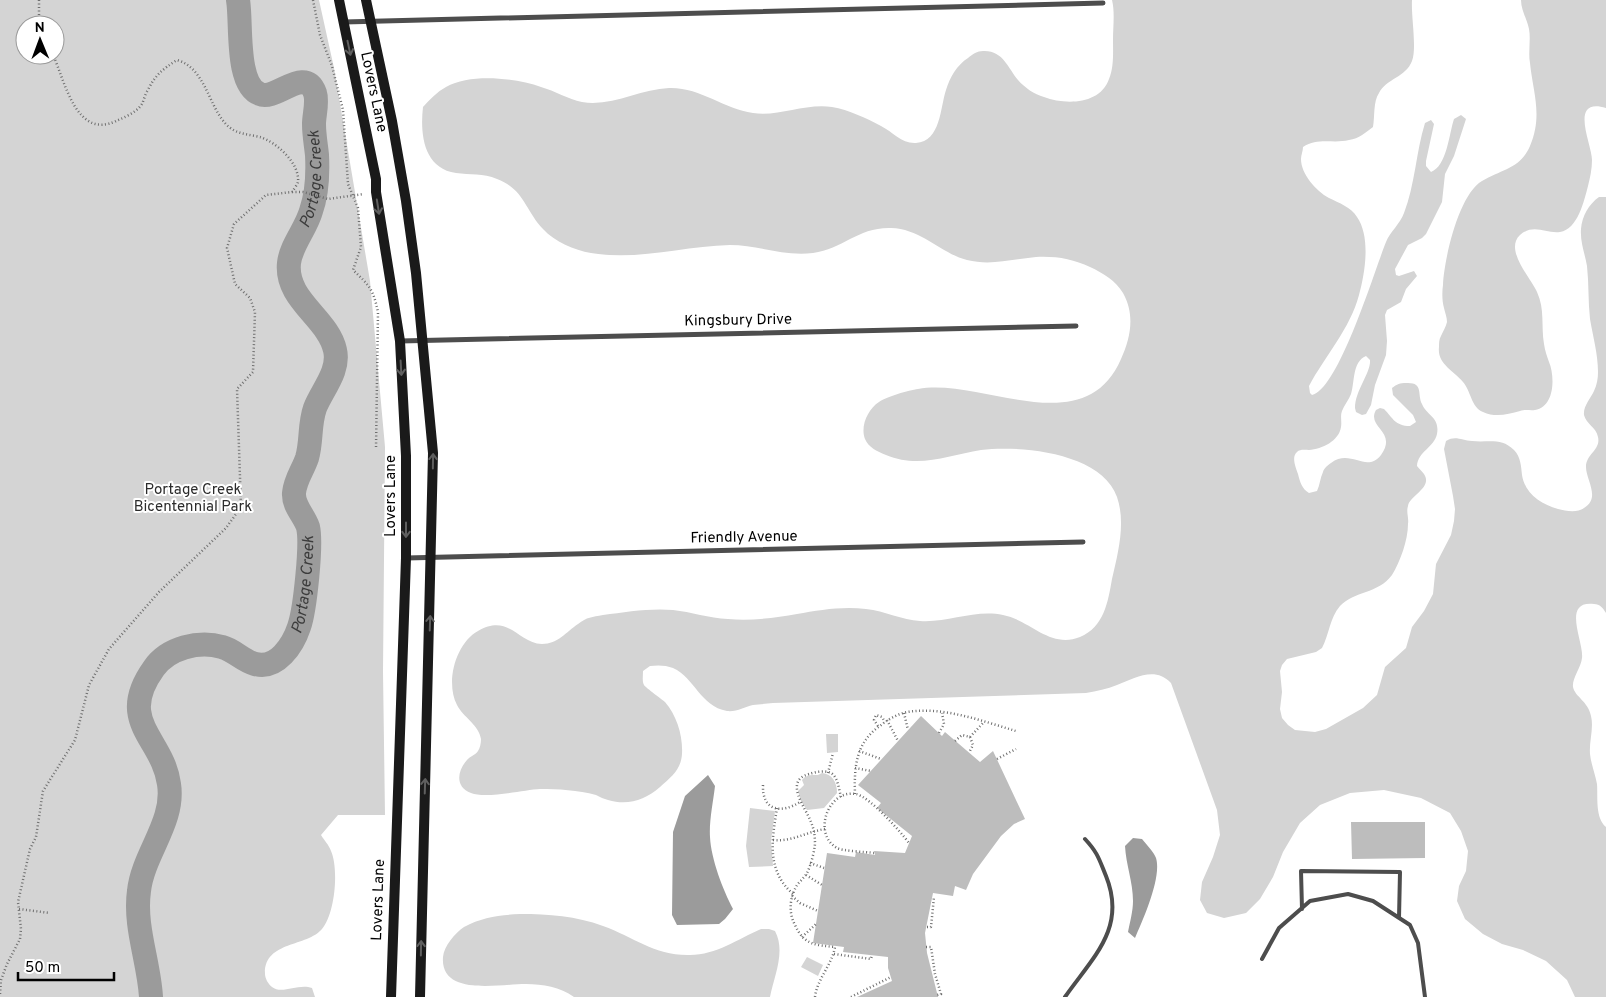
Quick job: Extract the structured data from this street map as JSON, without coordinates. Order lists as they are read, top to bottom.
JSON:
{
  "streets": {
    "street": ["Lovers Lane", "Kingsbury Drive", "Friendly Avenue"]
  },
  "crossings": [
    ["Lovers Lane", "Kingsbury Drive"],
    ["Lovers Lane", "Friendly Avenue"]
  ],
  "water": ["Portage Creek"],
  "parks": ["Portage Creek Bicentennial Park"],
  "scale_bar": "50 m",
  "north": "top"
}
